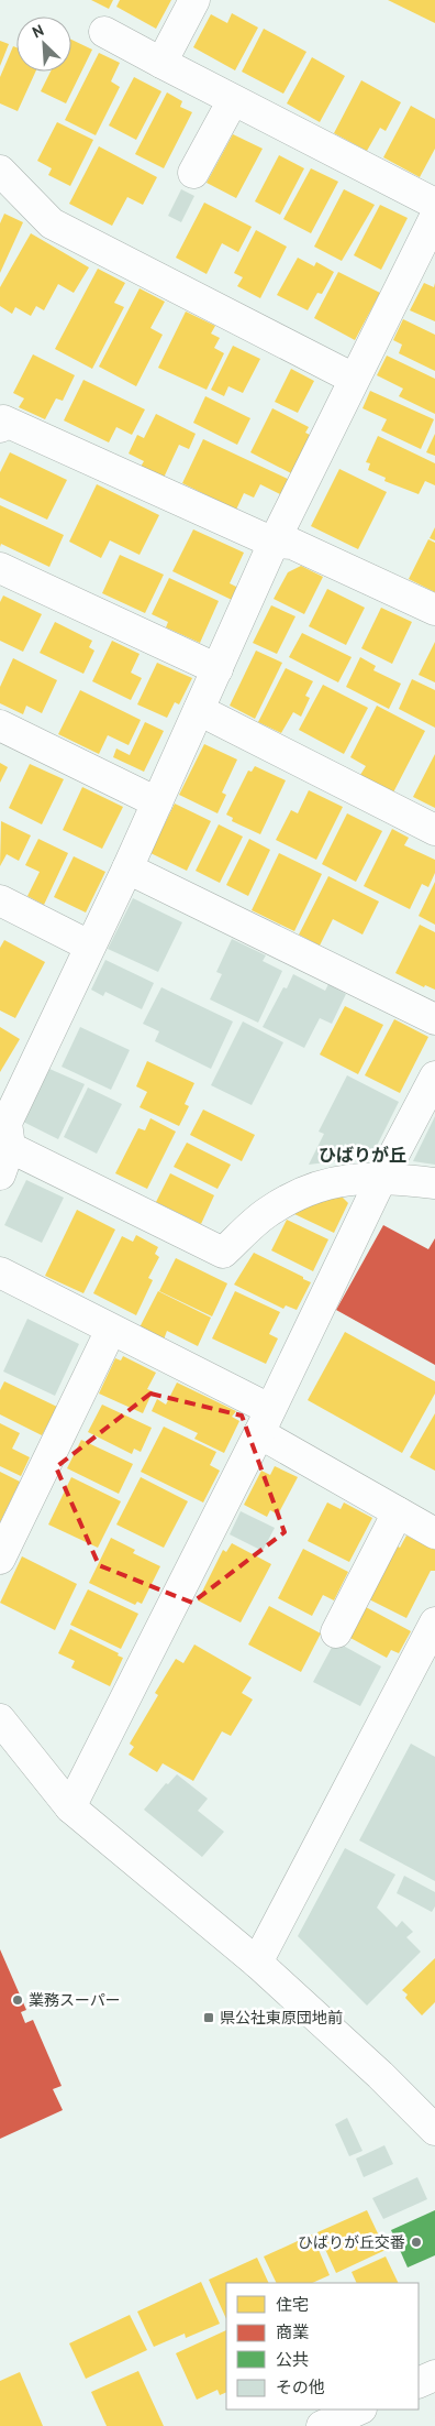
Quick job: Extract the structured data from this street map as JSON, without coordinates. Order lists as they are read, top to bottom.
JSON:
{
  "districts": ["ひばりが丘"],
  "places": {
    "other": ["業務スーパー", "ひばりが丘交番"],
    "transit": ["県公社東原団地前"]
  },
  "legend": [
    "住宅",
    "商業",
    "公共",
    "その他"
  ],
  "north": "top left"
}
